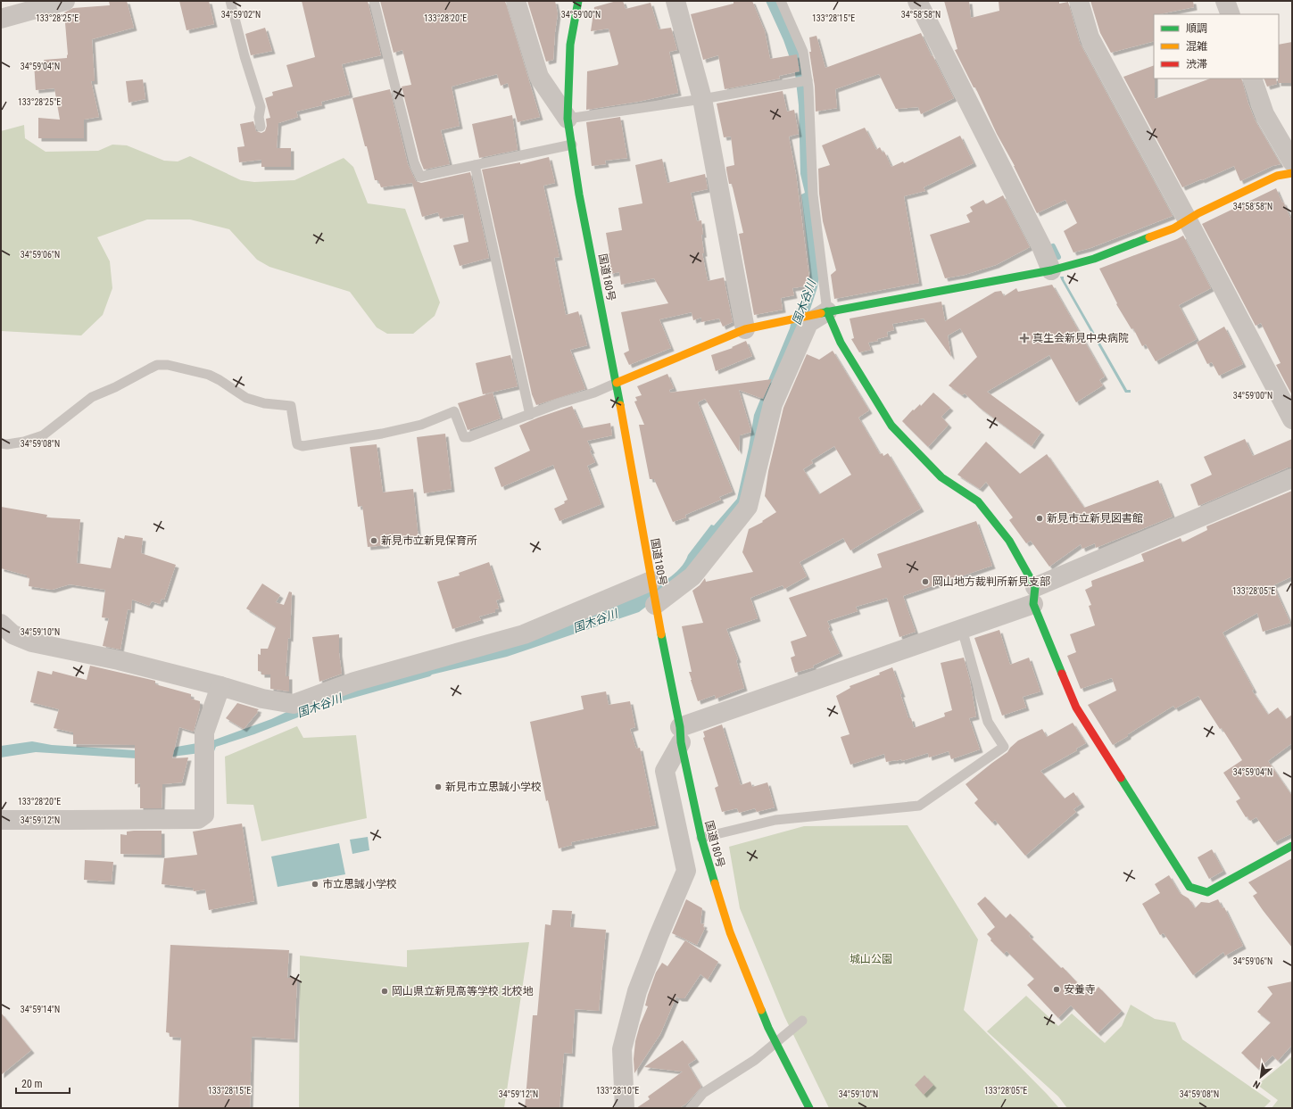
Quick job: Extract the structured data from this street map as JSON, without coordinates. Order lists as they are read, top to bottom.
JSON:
{
  "streets": {
    "main road": ["国道180号"]
  },
  "water": ["国木谷川"],
  "parks": ["城山公園"],
  "places": {
    "health": ["真生会新見中央病院"],
    "other": [
      "新見市立新見図書館",
      "新見市立新見保育所",
      "岡山地方裁判所新見支部",
      "新見市立思誠小学校",
      "市立思誠小学校",
      "安養寺",
      "岡山県立新見高等学校 北校地"
    ]
  },
  "legend": ["順調", "混雑", "渋滞"],
  "scale_bar": "20 m",
  "north": "bottom left",
  "coordinates": [
    "34°59'02\"N",
    "34°59'00\"N",
    "34°58'58\"N",
    "133°28'25\"E",
    "133°28'20\"E",
    "133°28'15\"E",
    "34°59'04\"N",
    "34°59'06\"N",
    "34°59'08\"N",
    "133°28'05\"E",
    "34°59'10\"N",
    "34°59'12\"N",
    "34°59'14\"N",
    "133°28'10\"E"
  ]
}
